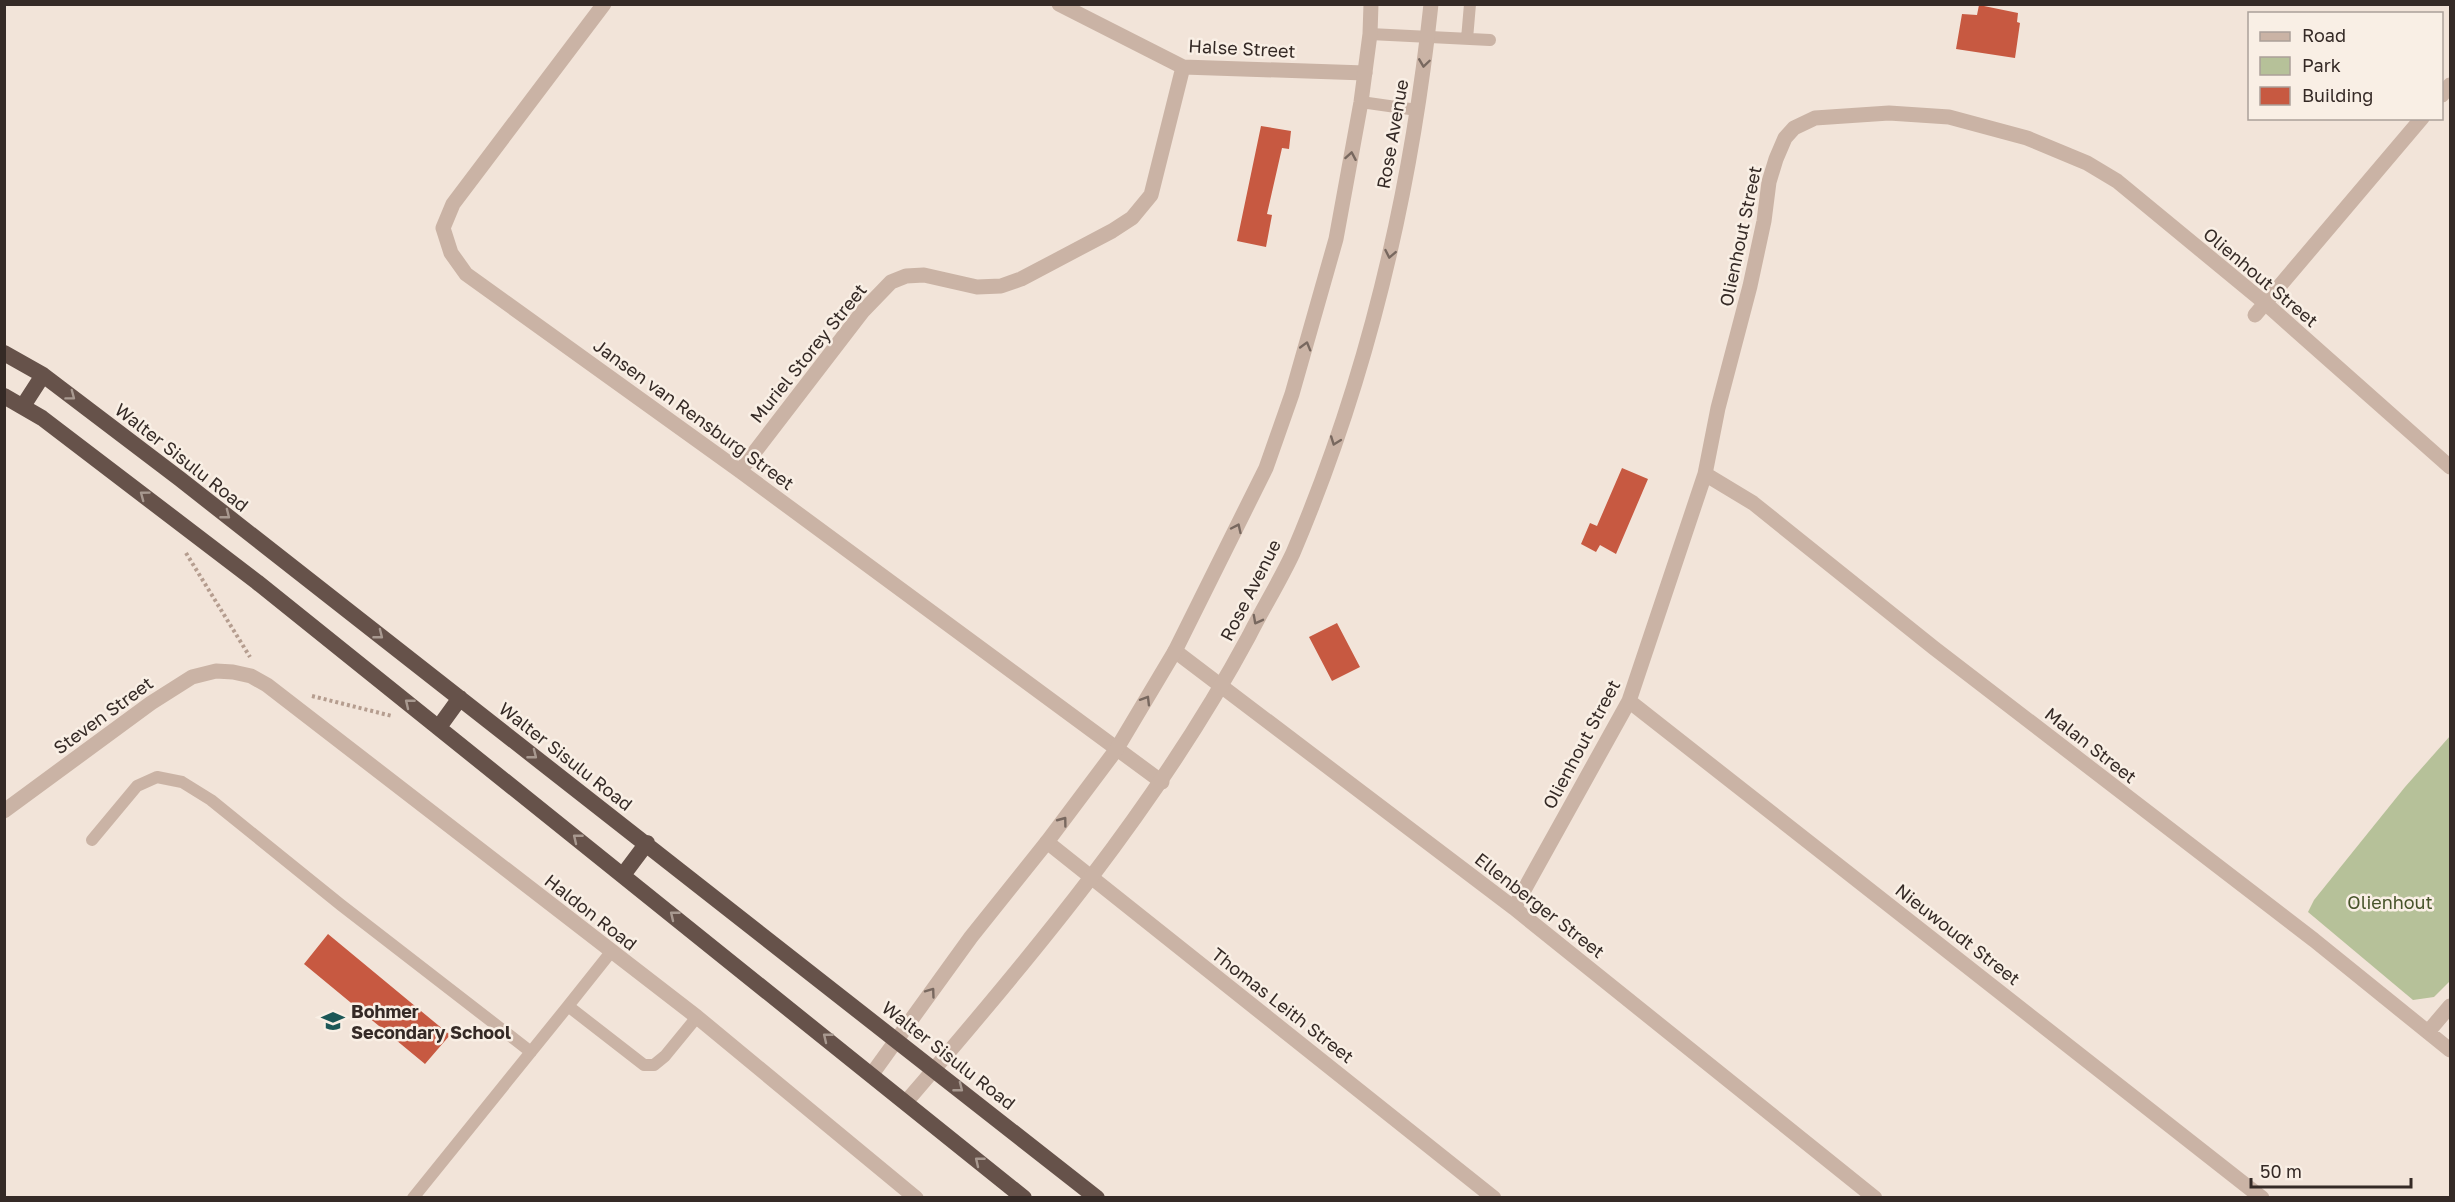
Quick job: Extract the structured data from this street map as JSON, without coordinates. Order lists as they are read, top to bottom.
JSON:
{
  "streets": {
    "highway": ["Walter Sisulu Road"],
    "street": [
      "Halse Street",
      "Rose Avenue",
      "Olienhout Street",
      "Muriel Storey Street",
      "Jansen van Rensburg Street",
      "Steven Street",
      "Malan Street",
      "Ellenberger Street",
      "Haldon Road",
      "Nieuwoudt Street",
      "Thomas Leith Street"
    ]
  },
  "crossings": [
    ["Halse Street", "Rose Avenue"],
    ["Halse Street", "Muriel Storey Street"],
    ["Rose Avenue", "Jansen van Rensburg Street"],
    ["Rose Avenue", "Walter Sisulu Road"],
    ["Rose Avenue", "Ellenberger Street"],
    ["Rose Avenue", "Thomas Leith Street"],
    ["Olienhout Street", "Malan Street"],
    ["Olienhout Street", "Ellenberger Street"],
    ["Olienhout Street", "Nieuwoudt Street"],
    ["Muriel Storey Street", "Jansen van Rensburg Street"],
    ["Steven Street", "Haldon Road"]
  ],
  "parks": ["Olienhout"],
  "places": {
    "school or university": ["Bohmer Secondary School"]
  },
  "legend": ["Road", "Park", "Building"],
  "scale_bar": "50 m"
}
